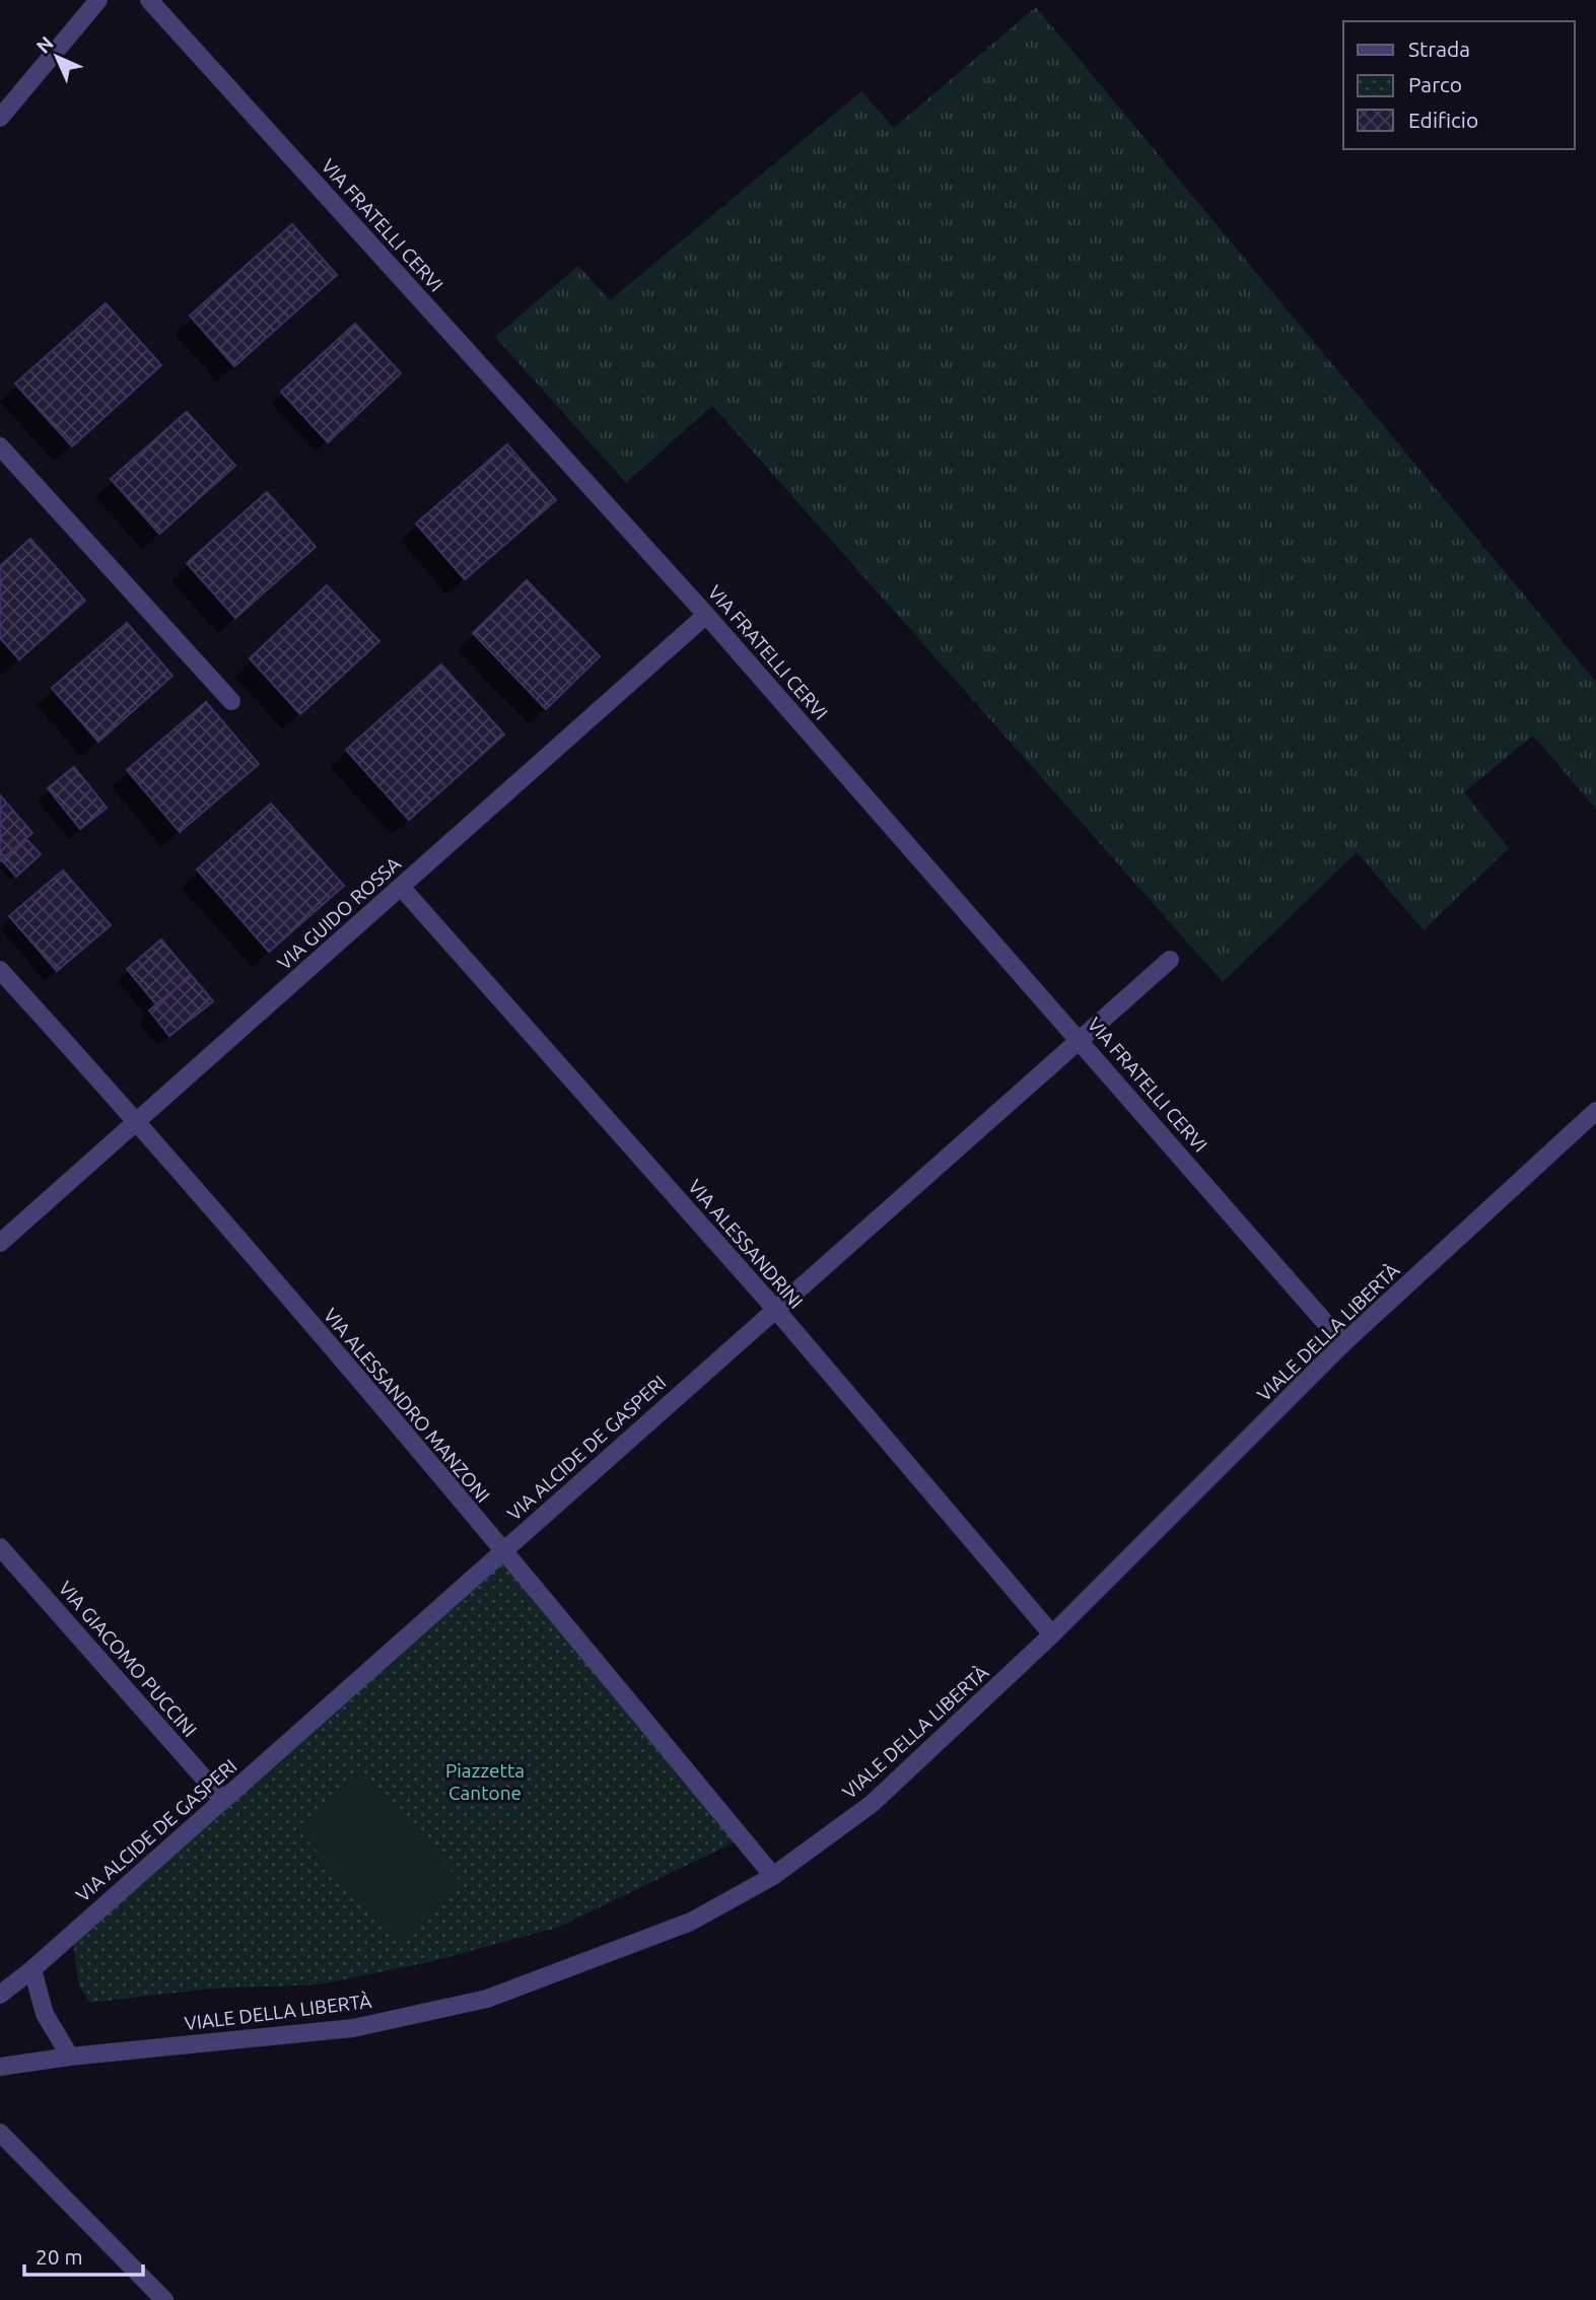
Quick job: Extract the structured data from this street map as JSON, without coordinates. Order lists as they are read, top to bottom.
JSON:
{
  "streets": {
    "street": [
      "VIA FRATELLI CERVI",
      "VIA GUIDO ROSSA",
      "VIA ALESSANDRINI",
      "VIALE DELLA LIBERTÀ",
      "VIA ALESSANDRO MANZONI",
      "VIA ALCIDE DE GASPERI",
      "VIA GIACOMO PUCCINI"
    ]
  },
  "crossings": [
    ["VIA FRATELLI CERVI", "VIA GUIDO ROSSA"],
    ["VIA FRATELLI CERVI", "VIALE DELLA LIBERTÀ"],
    ["VIA FRATELLI CERVI", "VIA ALCIDE DE GASPERI"],
    ["VIA GUIDO ROSSA", "VIA ALESSANDRINI"],
    ["VIA GUIDO ROSSA", "VIA ALESSANDRO MANZONI"],
    ["VIA ALESSANDRINI", "VIALE DELLA LIBERTÀ"],
    ["VIA ALESSANDRINI", "VIA ALCIDE DE GASPERI"],
    ["VIALE DELLA LIBERTÀ", "VIA ALESSANDRO MANZONI"],
    ["VIA ALESSANDRO MANZONI", "VIA ALCIDE DE GASPERI"],
    ["VIA ALCIDE DE GASPERI", "VIA GIACOMO PUCCINI"]
  ],
  "parks": ["Piazzetta Cantone"],
  "legend": ["Strada", "Parco", "Edificio"],
  "scale_bar": "20 m",
  "north": "top left"
}
